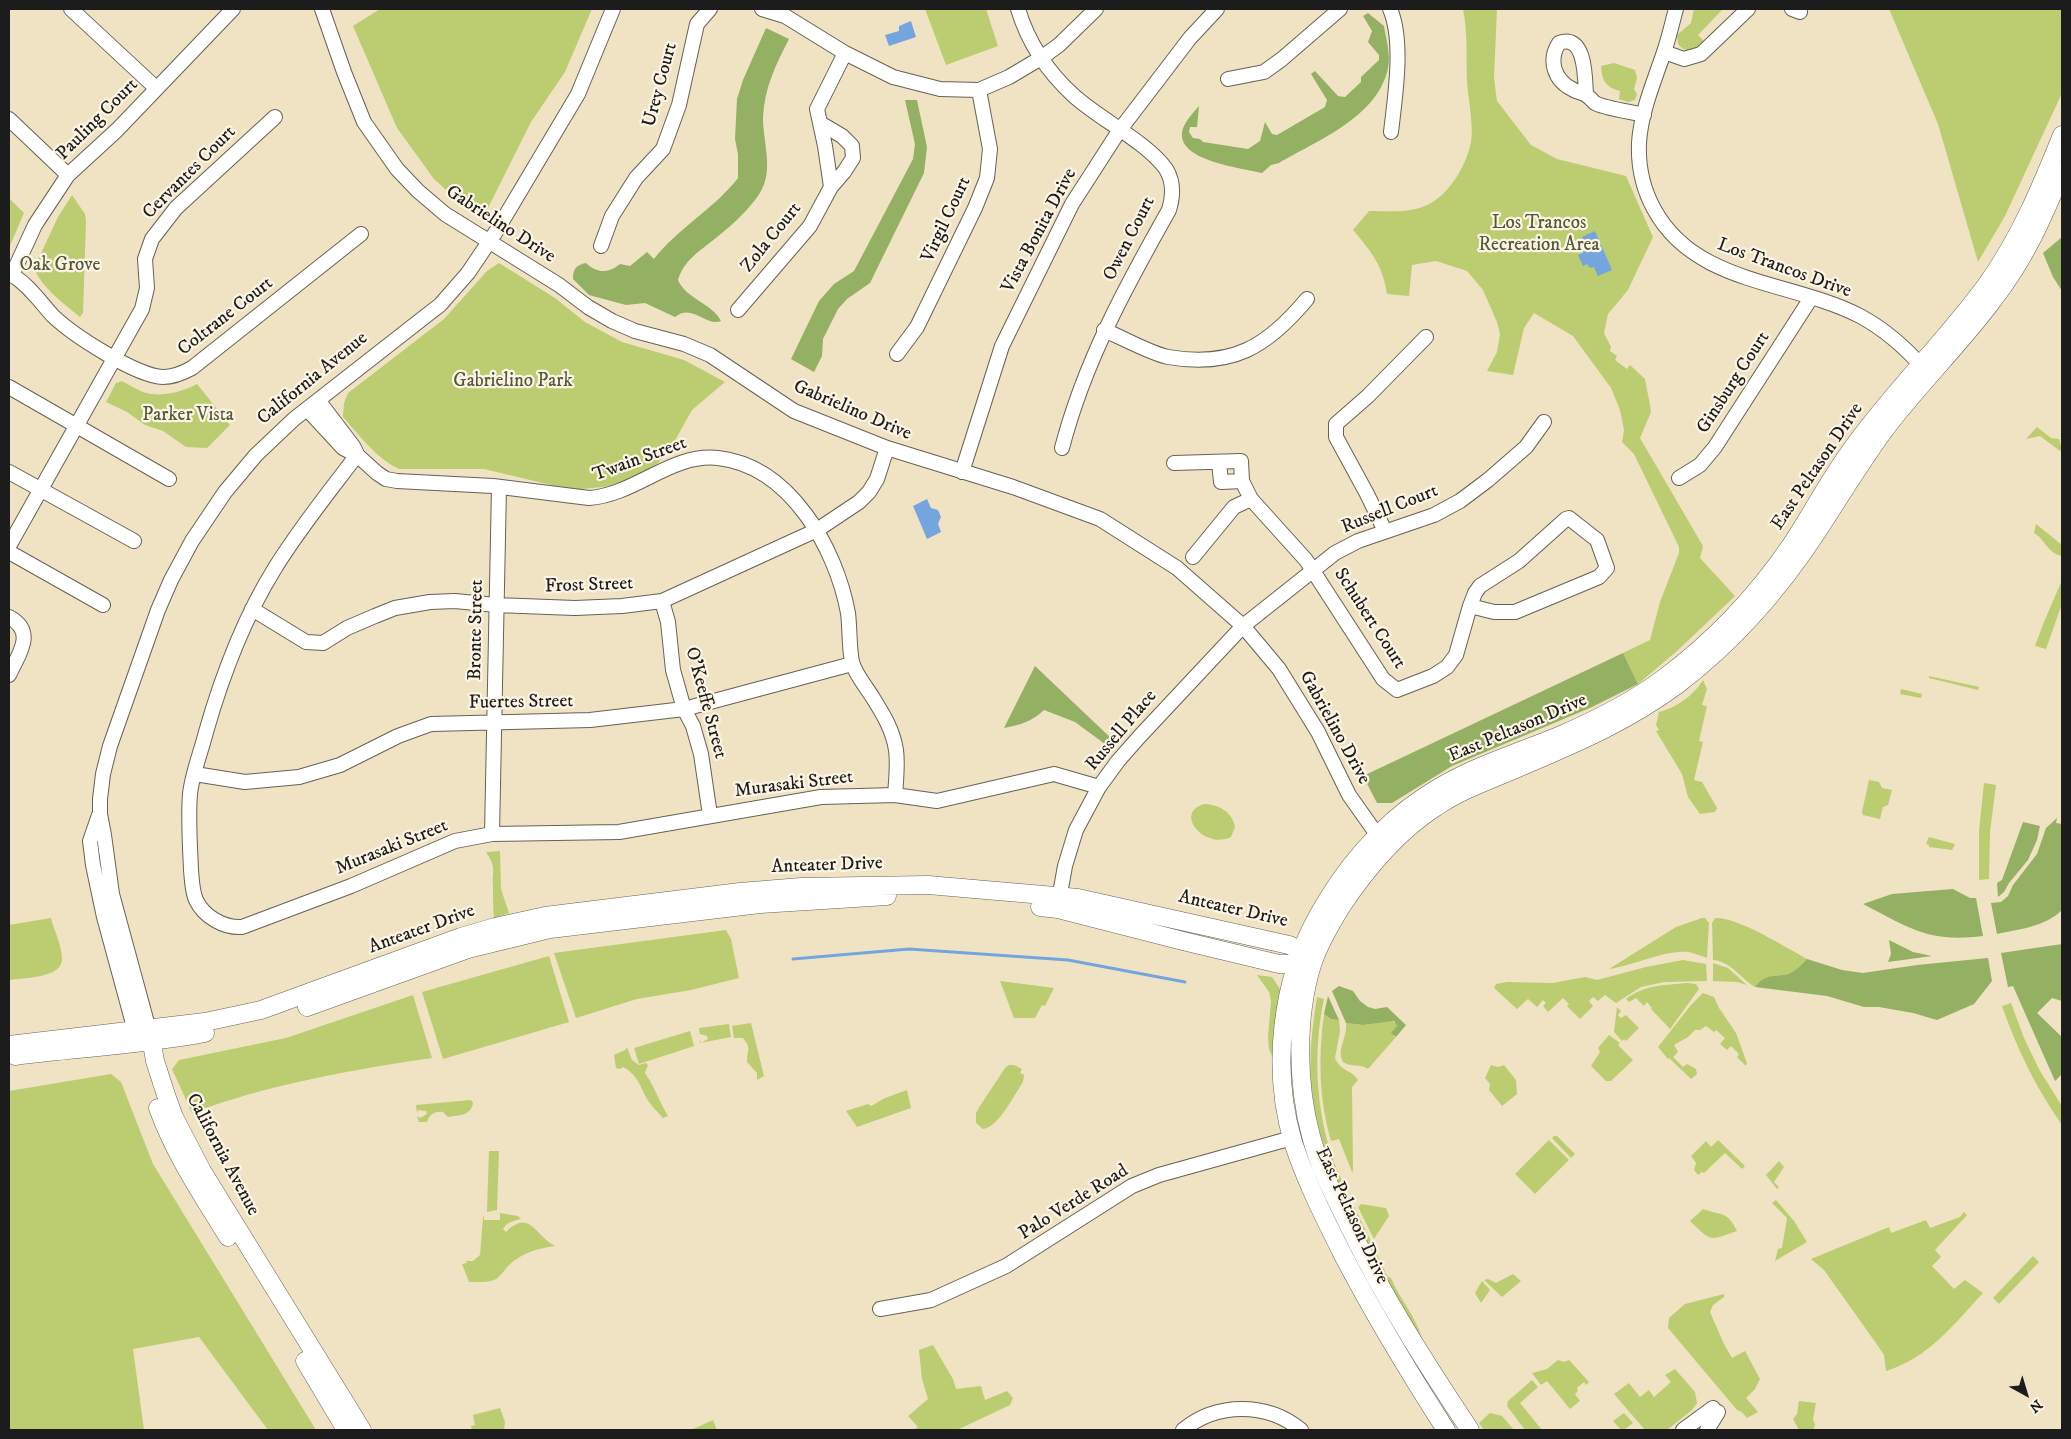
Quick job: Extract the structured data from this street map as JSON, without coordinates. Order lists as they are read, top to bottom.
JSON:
{
  "streets": {
    "main road": ["California Avenue", "East Peltason Drive", "Anteater Drive"],
    "street": [
      "Urey Court",
      "Pauling Court",
      "Cervantes Court",
      "Virgil Court",
      "Gabrielino Drive",
      "Vista Bonita Drive",
      "Zola Court",
      "Owen Court",
      "Los Trancos Drive",
      "Coltrane Court",
      "Ginsburg Court",
      "Twain Street",
      "Russell Court",
      "Frost Street",
      "Schubert Court",
      "Bronte Street",
      "Fuertes Street",
      "O'Keeffe Street",
      "Russell Place",
      "Murasaki Street",
      "Palo Verde Road"
    ]
  },
  "crossings": [
    ["Pauling Court", "Coltrane Court"],
    ["Cervantes Court", "Coltrane Court"],
    ["Gabrielino Drive", "Vista Bonita Drive"],
    ["Gabrielino Drive", "California Avenue"],
    ["Gabrielino Drive", "East Peltason Drive"],
    ["Gabrielino Drive", "Russell Court"],
    ["Gabrielino Drive", "Frost Street"],
    ["Gabrielino Drive", "Russell Place"],
    ["Vista Bonita Drive", "Owen Court"],
    ["Los Trancos Drive", "Ginsburg Court"],
    ["Los Trancos Drive", "East Peltason Drive"],
    ["California Avenue", "Twain Street"],
    ["California Avenue", "Anteater Drive"],
    ["Twain Street", "Frost Street"],
    ["Twain Street", "Bronte Street"],
    ["Twain Street", "Fuertes Street"],
    ["Twain Street", "Murasaki Street"],
    ["East Peltason Drive", "Anteater Drive"],
    ["East Peltason Drive", "Palo Verde Road"],
    ["Russell Court", "Schubert Court"],
    ["Russell Court", "Russell Place"],
    ["Frost Street", "Bronte Street"],
    ["Frost Street", "O'Keeffe Street"],
    ["Frost Street", "Murasaki Street"],
    ["Bronte Street", "Fuertes Street"],
    ["Bronte Street", "Murasaki Street"],
    ["Fuertes Street", "O'Keeffe Street"],
    ["Fuertes Street", "Murasaki Street"],
    ["O'Keeffe Street", "Murasaki Street"],
    ["Russell Place", "Murasaki Street"],
    ["Russell Place", "Anteater Drive"]
  ],
  "parks": [
    "Los Trancos Recreation Area",
    "Oak Grove",
    "Gabrielino Park",
    "Parker Vista"
  ],
  "north": "bottom right"
}
